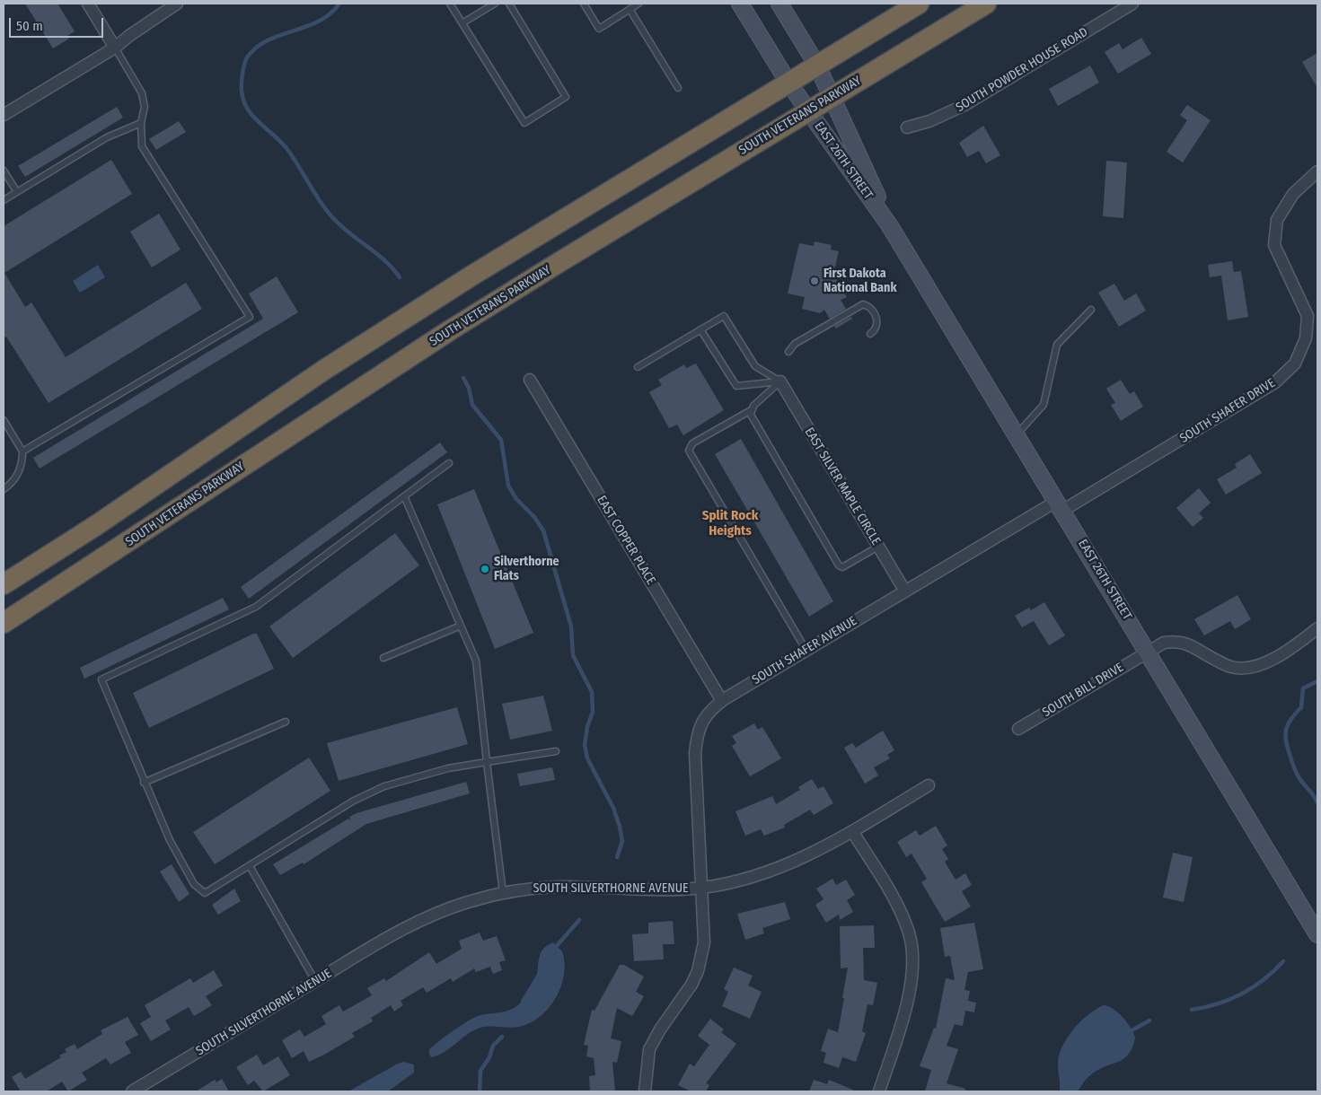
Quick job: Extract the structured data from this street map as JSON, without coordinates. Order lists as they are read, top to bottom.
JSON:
{
  "streets": {
    "highway": ["SOUTH VETERANS PARKWAY"],
    "main road": ["EAST 26TH STREET"],
    "street": [
      "SOUTH POWDER HOUSE ROAD",
      "SOUTH SHAFER DRIVE",
      "EAST SILVER MAPLE CIRCLE",
      "EAST COPPER PLACE",
      "SOUTH SHAFER AVENUE",
      "SOUTH BILL DRIVE",
      "SOUTH SILVERTHORNE AVENUE"
    ]
  },
  "crossings": [
    ["SOUTH VETERANS PARKWAY", "EAST 26TH STREET"],
    ["EAST 26TH STREET", "SOUTH SHAFER DRIVE"],
    ["EAST 26TH STREET", "SOUTH SHAFER AVENUE"],
    ["EAST 26TH STREET", "SOUTH BILL DRIVE"],
    ["SOUTH SHAFER DRIVE", "SOUTH SHAFER AVENUE"],
    ["EAST SILVER MAPLE CIRCLE", "SOUTH SHAFER AVENUE"],
    ["EAST COPPER PLACE", "SOUTH SHAFER AVENUE"],
    ["SOUTH SHAFER AVENUE", "SOUTH SILVERTHORNE AVENUE"]
  ],
  "districts": ["Split Rock Heights"],
  "places": ["First Dakota National Bank", "Silverthorne Flats"],
  "scale_bar": "50 m"
}
